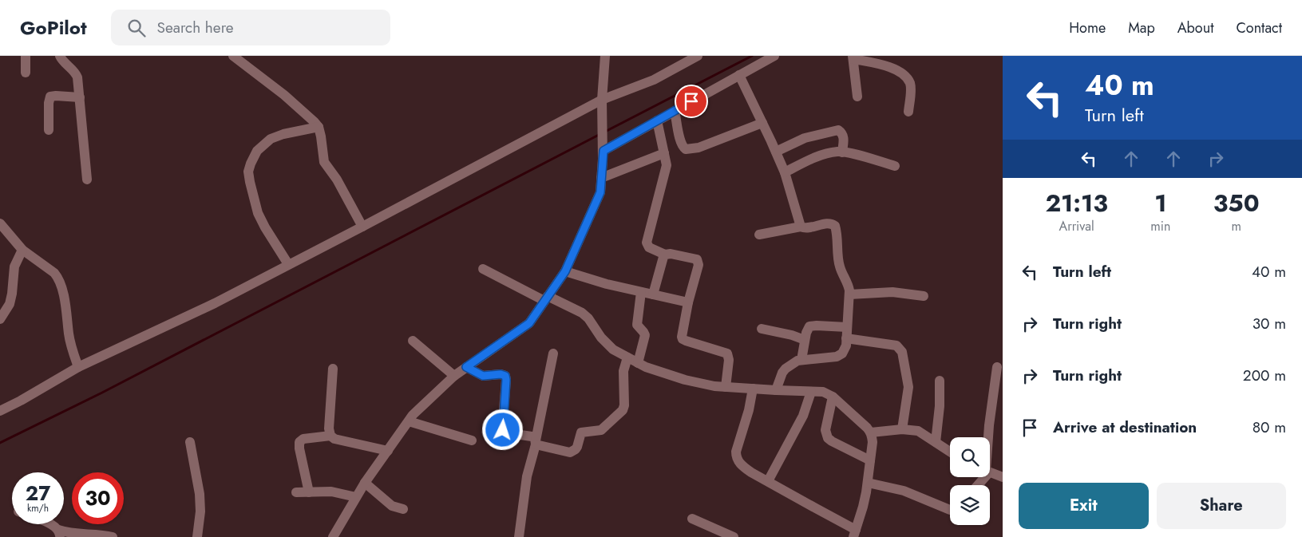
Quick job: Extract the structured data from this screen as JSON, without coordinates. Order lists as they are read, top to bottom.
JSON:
{
  "page": {
    "header": "GoPilot",
    "search": "Search here",
    "nav": [
      "Home",
      "Map",
      "About",
      "Contact"
    ],
    "turn": ["40 m", "Turn left"],
    "eta": [
      "21:13",
      "Arrival",
      "1",
      "min",
      "350",
      "m"
    ],
    "list": [
      {
        "name": "Turn left",
        "value": "40 m"
      },
      {
        "name": "Turn right",
        "value": "30 m"
      },
      {
        "name": "Turn right",
        "value": "200 m"
      },
      {
        "name": "Arrive at destination",
        "value": "80 m"
      }
    ],
    "speed": "27 km/h",
    "limit": "30",
    "buttons": ["Exit", "Share"]
  }
}
